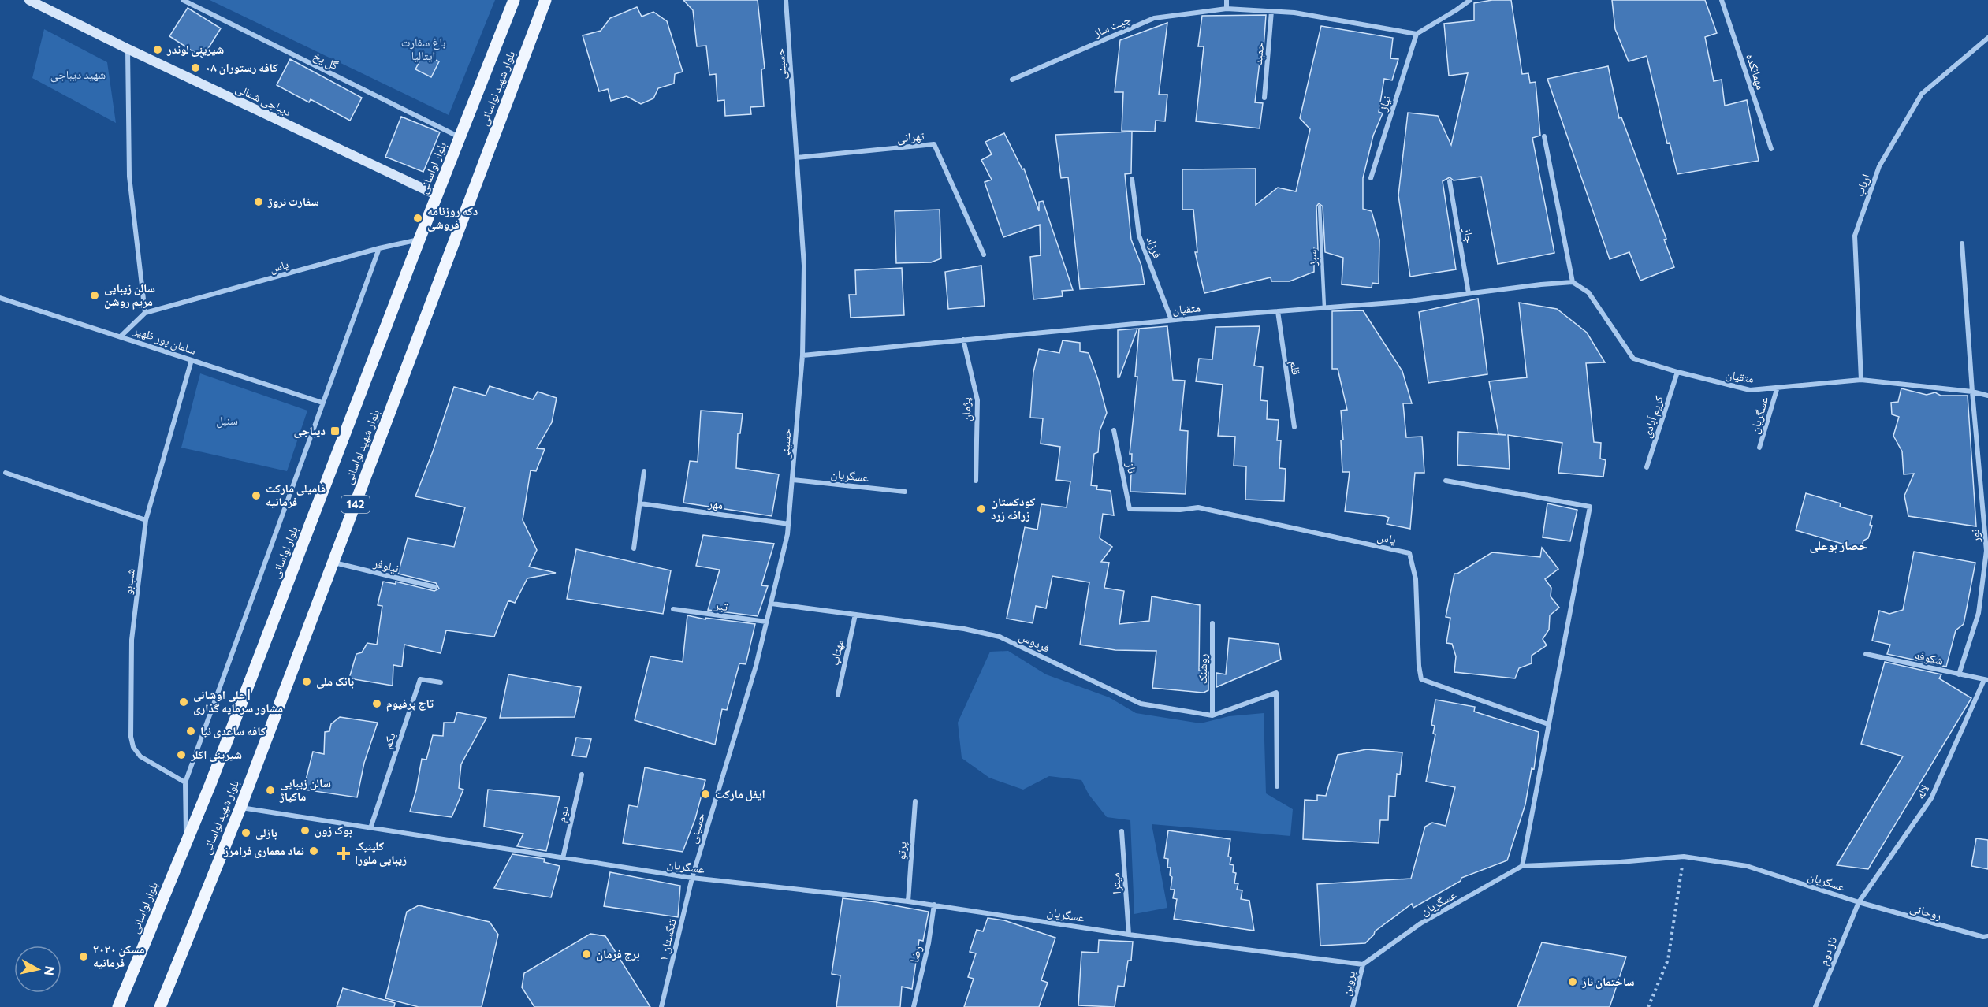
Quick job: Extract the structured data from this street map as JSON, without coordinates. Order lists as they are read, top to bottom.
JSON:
{
  "streets": {
    "main road": [
      "بلوار شهید لواسانی",
      "دیباجی شمالی",
      "بلوار لواسانی",
      "142"
    ],
    "street": [
      "چیت ساز",
      "حمید",
      "گل یخ",
      "حسینی",
      "مهمانکده",
      "نیاز",
      "تهرانی",
      "ارباب",
      "جاز",
      "فرزاد",
      "یاس",
      "متقیان",
      "سلمان پور ظهیر",
      "قلم",
      "پژمان",
      "عسگریان",
      "کریم آبادی",
      "ناز",
      "مهر",
      "نور",
      "نیلوفر",
      "شب‌بو",
      "تیر",
      "فردوس",
      "مهتاب",
      "شکوفه",
      "روشنک",
      "یکم",
      "لاله",
      "دوم",
      "پرتو",
      "میترا",
      "روحانی",
      "تنگستان ۱",
      "ناز دوم",
      "رضا",
      "پروین"
    ],
    "lane": ["سبز"]
  },
  "crossings": [
    ["چیت ساز", "حمید"],
    ["چیت ساز", "نیاز"],
    ["گل یخ", "بلوار لواسانی"],
    ["حسینی", "تهرانی"],
    ["حسینی", "متقیان"],
    ["حسینی", "عسگریان"],
    ["حسینی", "مهر"],
    ["حسینی", "تیر"],
    ["حسینی", "فردوس"],
    ["حسینی", "تنگستان ۱"],
    ["بلوار شهید لواسانی", "عسگریان"],
    ["بلوار شهید لواسانی", "نیلوفر"],
    ["دیباجی شمالی", "بلوار لواسانی"],
    ["بلوار لواسانی", "یاس"],
    ["ارباب", "متقیان"],
    ["جاز", "متقیان"],
    ["فرزاد", "متقیان"],
    ["سبز", "متقیان"],
    ["یاس", "سلمان پور ظهیر"],
    ["یاس", "ناز"],
    ["متقیان", "قلم"],
    ["متقیان", "پژمان"],
    ["متقیان", "عسگریان"],
    ["متقیان", "کریم آبادی"],
    ["متقیان", "نور"],
    ["سلمان پور ظهیر", "شب‌بو"],
    ["عسگریان", "یکم"],
    ["عسگریان", "لاله"],
    ["عسگریان", "دوم"],
    ["عسگریان", "پرتو"],
    ["عسگریان", "میترا"],
    ["عسگریان", "روحانی"],
    ["عسگریان", "تنگستان ۱"],
    ["عسگریان", "ناز دوم"],
    ["عسگریان", "رضا"],
    ["عسگریان", "پروین"],
    ["نور", "شکوفه"],
    ["فردوس", "مهتاب"],
    ["فردوس", "روشنک"],
    ["شکوفه", "لاله"],
    ["لاله", "روحانی"],
    ["لاله", "ناز دوم"],
    ["روحانی", "ناز دوم"]
  ],
  "districts": ["حصار بوعلی"],
  "parks": ["باغ سفارت ایتالیا", "شهید دیباجی", "سنبل"],
  "places": {
    "other": [
      "شیرینی لوندر",
      "کافه رستوران ٠٨",
      "سفارت نروژ",
      "دکه روزنامه فروشی",
      "سالن زیبایی مریم روشن",
      "فامیلی مارکت فرمانیه",
      "کودکستان زرافه زرد",
      "بانک ملی",
      "علی اوشانی | مشاور سرمایه گذاری",
      "تاچ پرفيوم",
      "کافه ساعدی نیا",
      "شیرینی اکلر",
      "سالن زیبایی ماکیاژ",
      "ایفل مارکت",
      "بوک زون",
      "بازلی",
      "نماد معماری فرامرز",
      "برج فرمان",
      "مسکن ۲۰۲۰ فرمانیه",
      "ساختمان ناز"
    ],
    "transit": ["دیباجی"],
    "health": ["کلینیک زیبایی ملورا"]
  },
  "north": "right"
}
